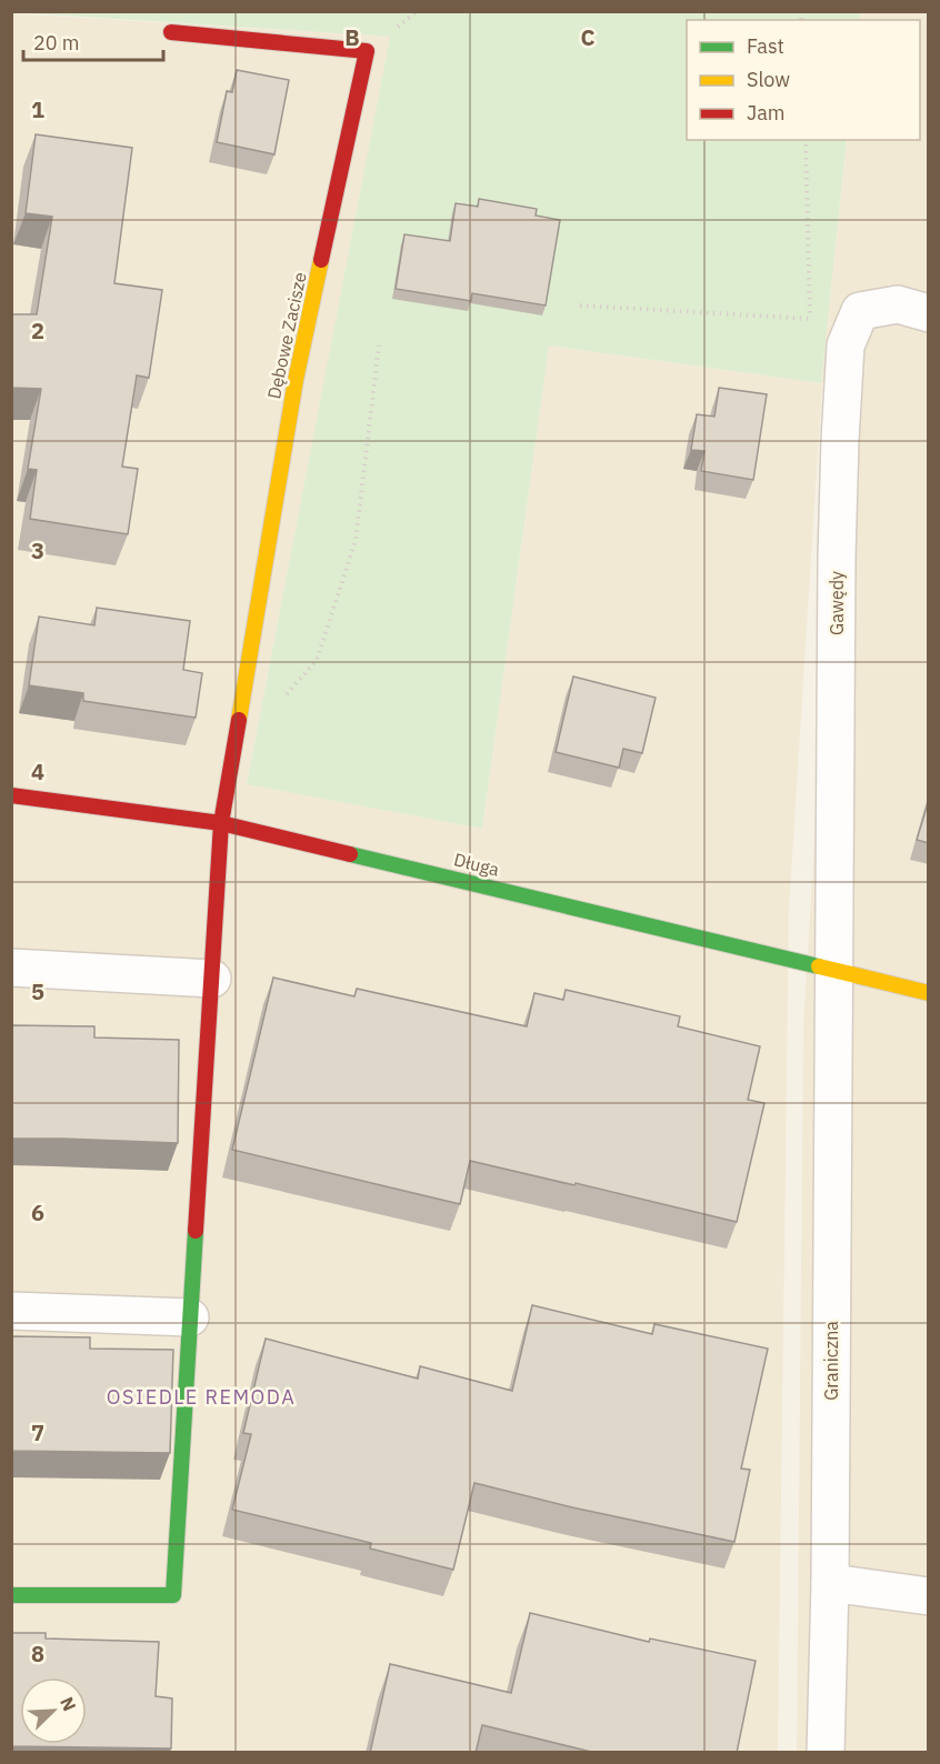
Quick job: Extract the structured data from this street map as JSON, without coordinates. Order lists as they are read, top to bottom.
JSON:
{
  "streets": {
    "street": [
      "Dębowe Zacisze",
      "Gawędy",
      "Długa",
      "Graniczna"
    ]
  },
  "crossings": [
    ["Dębowe Zacisze", "Długa"],
    ["Gawędy", "Długa"],
    ["Gawędy", "Graniczna"],
    ["Długa", "Graniczna"]
  ],
  "districts": ["OSIEDLE REMODA"],
  "legend": ["Fast", "Slow", "Jam"],
  "scale_bar": "20 m",
  "north": "top right",
  "grid": {
    "columns": ["B", "C"],
    "rows": [
      "1",
      "2",
      "3",
      "4",
      "5",
      "6",
      "7",
      "8"
    ]
  }
}
